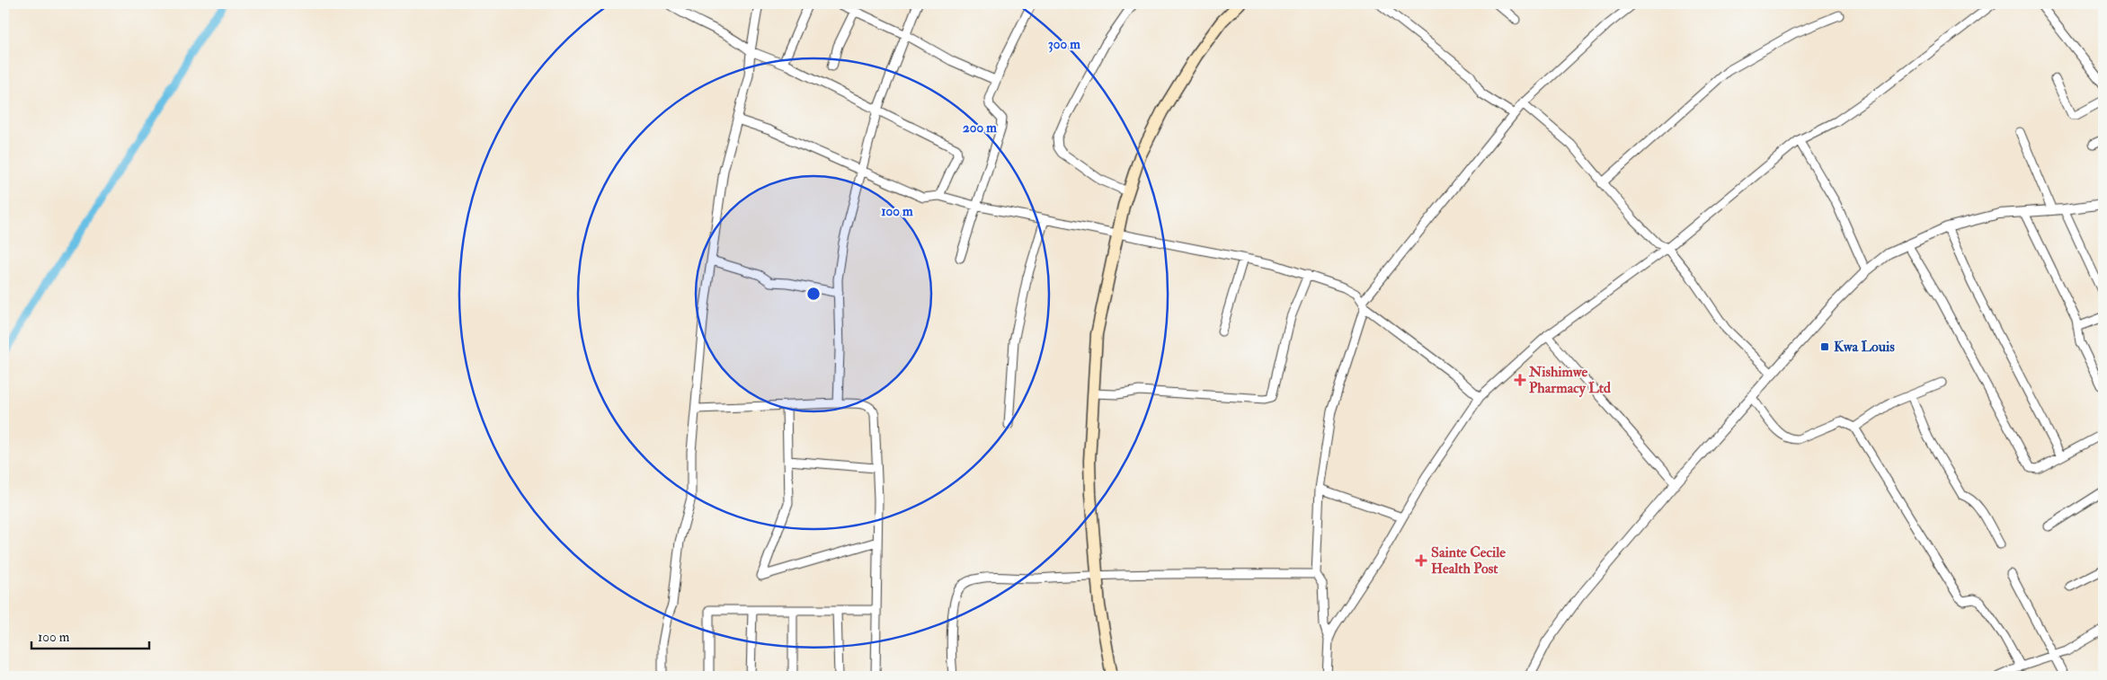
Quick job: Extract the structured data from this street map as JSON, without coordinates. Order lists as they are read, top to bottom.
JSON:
{
  "places": {
    "transit": ["Kwa Louis"],
    "health": ["Nishimwe Pharmacy Ltd", "Sainte Cecile Health Post"]
  },
  "scale_bar": "100 m",
  "rings": ["300 m", "200 m", "100 m"]
}
